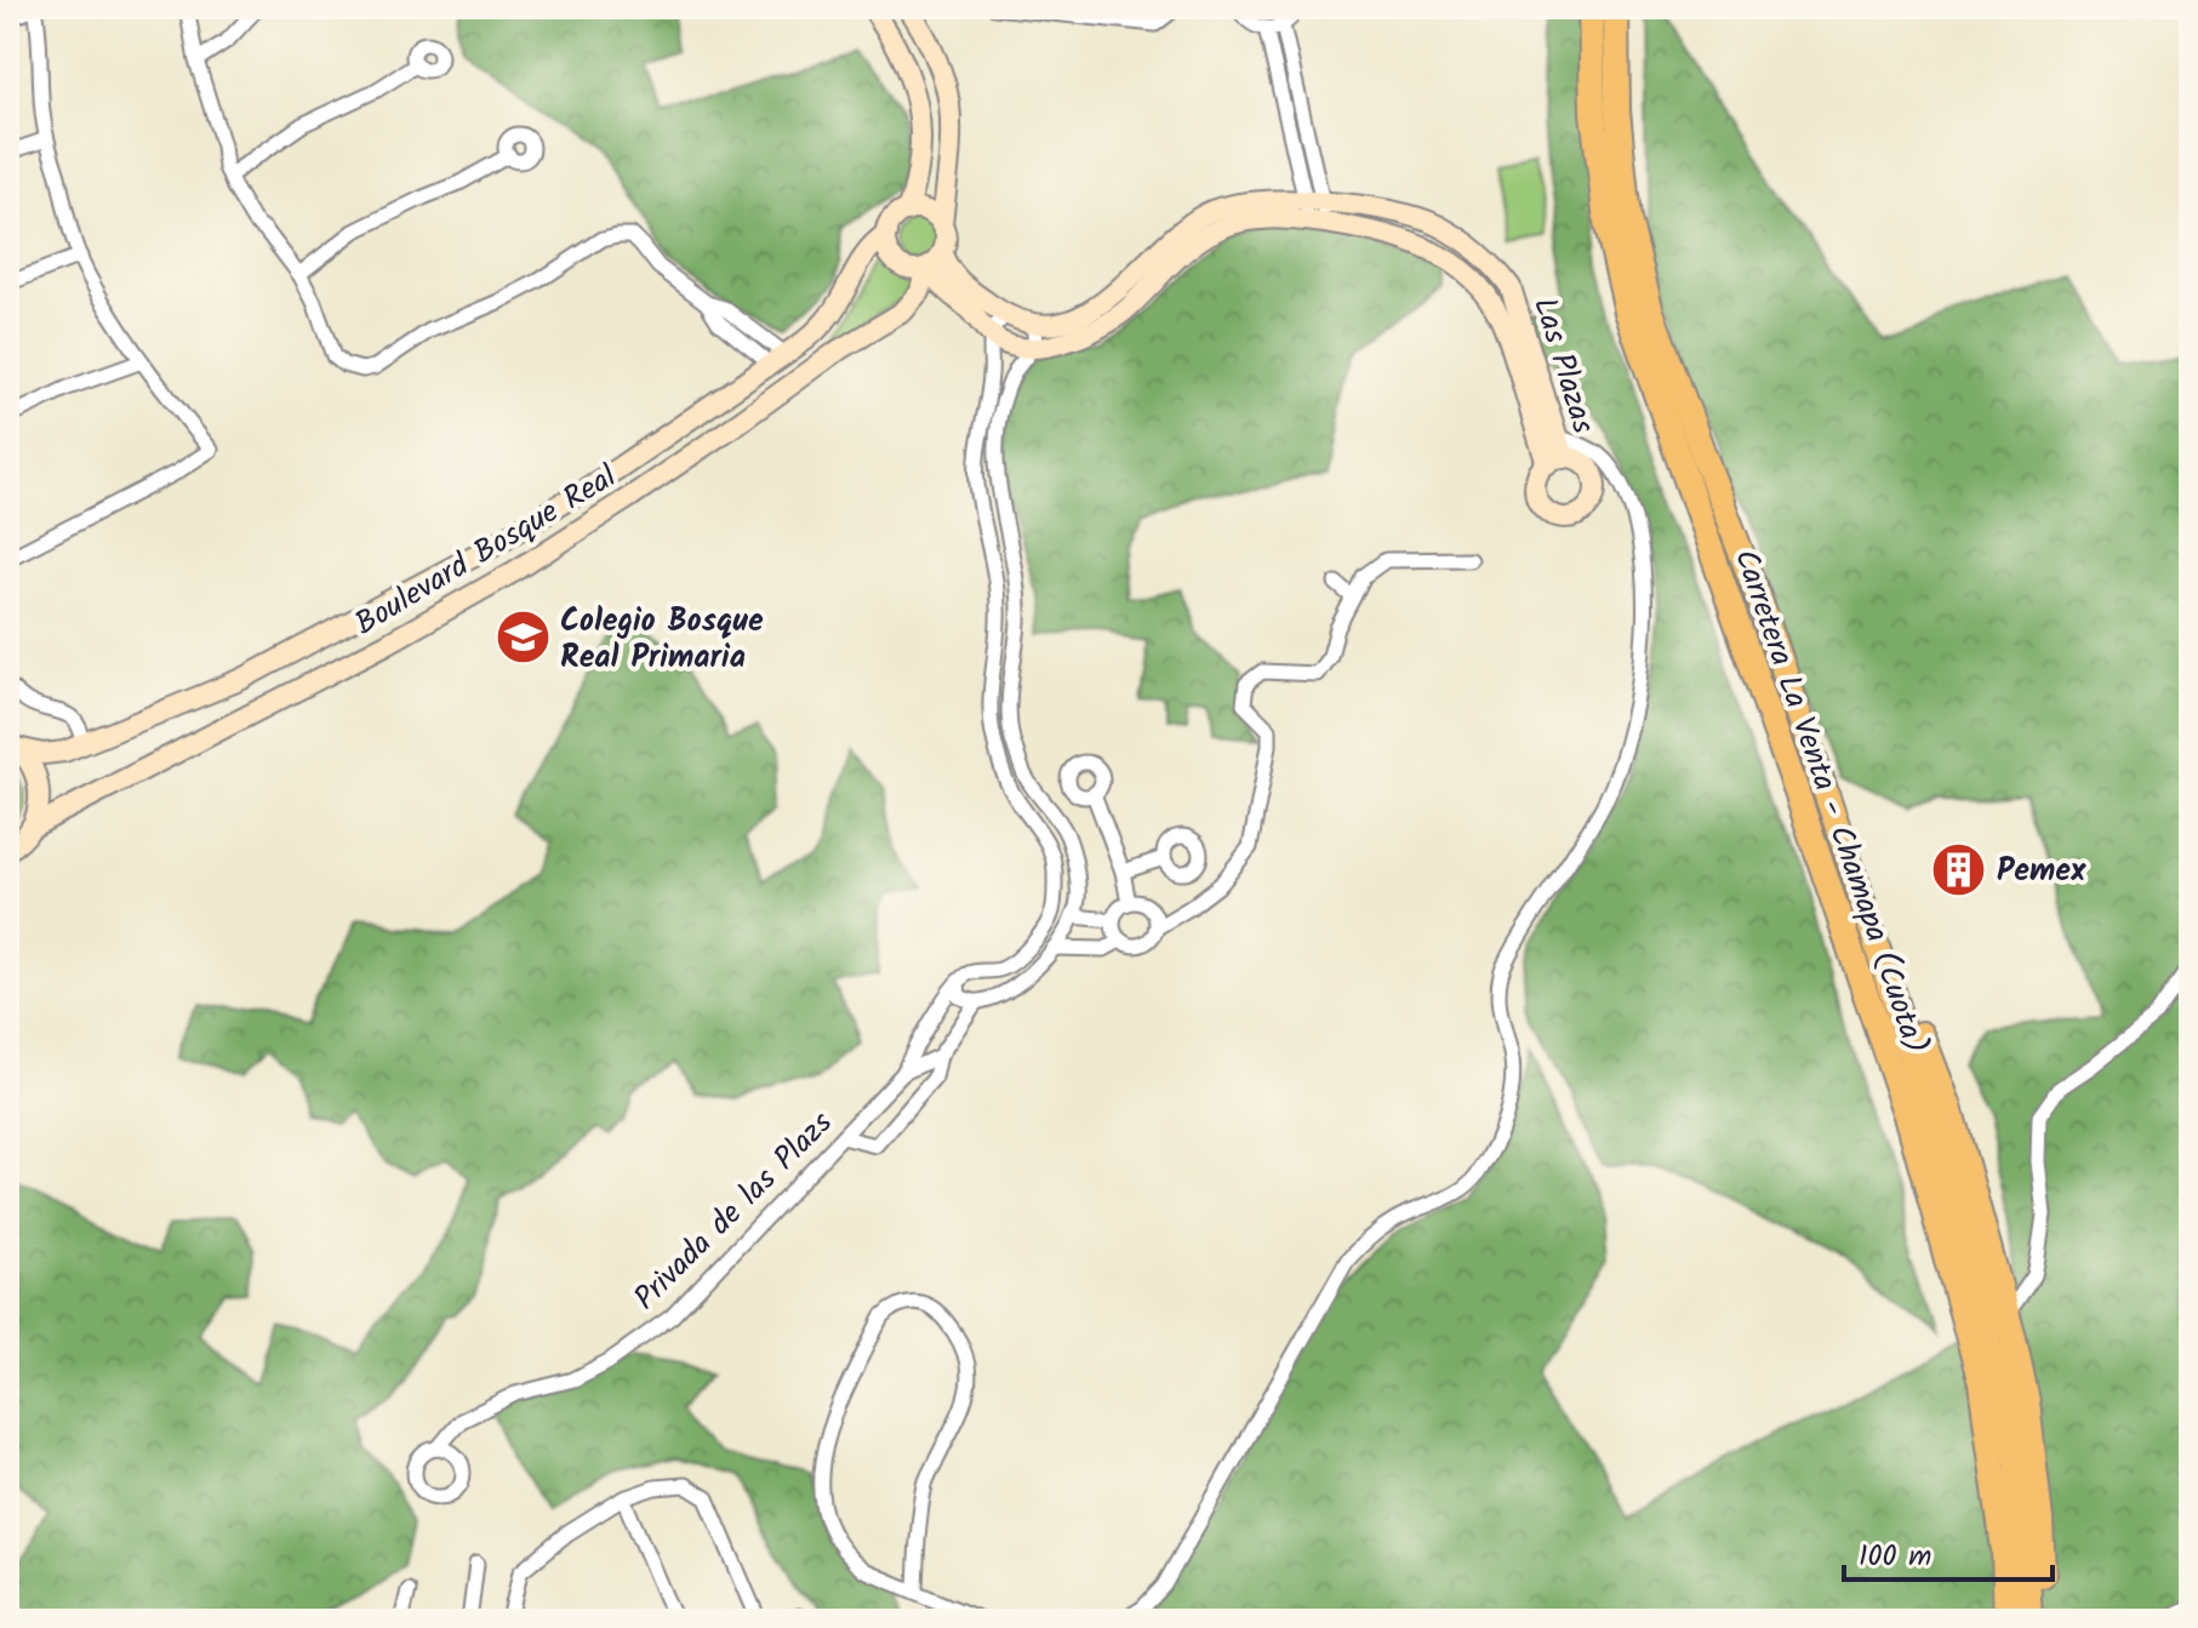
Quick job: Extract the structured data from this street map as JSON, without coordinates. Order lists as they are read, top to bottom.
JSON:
{
  "streets": {
    "highway": ["Carretera La Venta - Chamapa (Cuota)"],
    "street": ["Las Plazas", "Boulevard Bosque Real", "Privada de las Plazs"]
  },
  "places": {
    "school or university": ["Colegio Bosque Real Primaria"],
    "building": ["Pemex"]
  },
  "scale_bar": "100 m"
}
